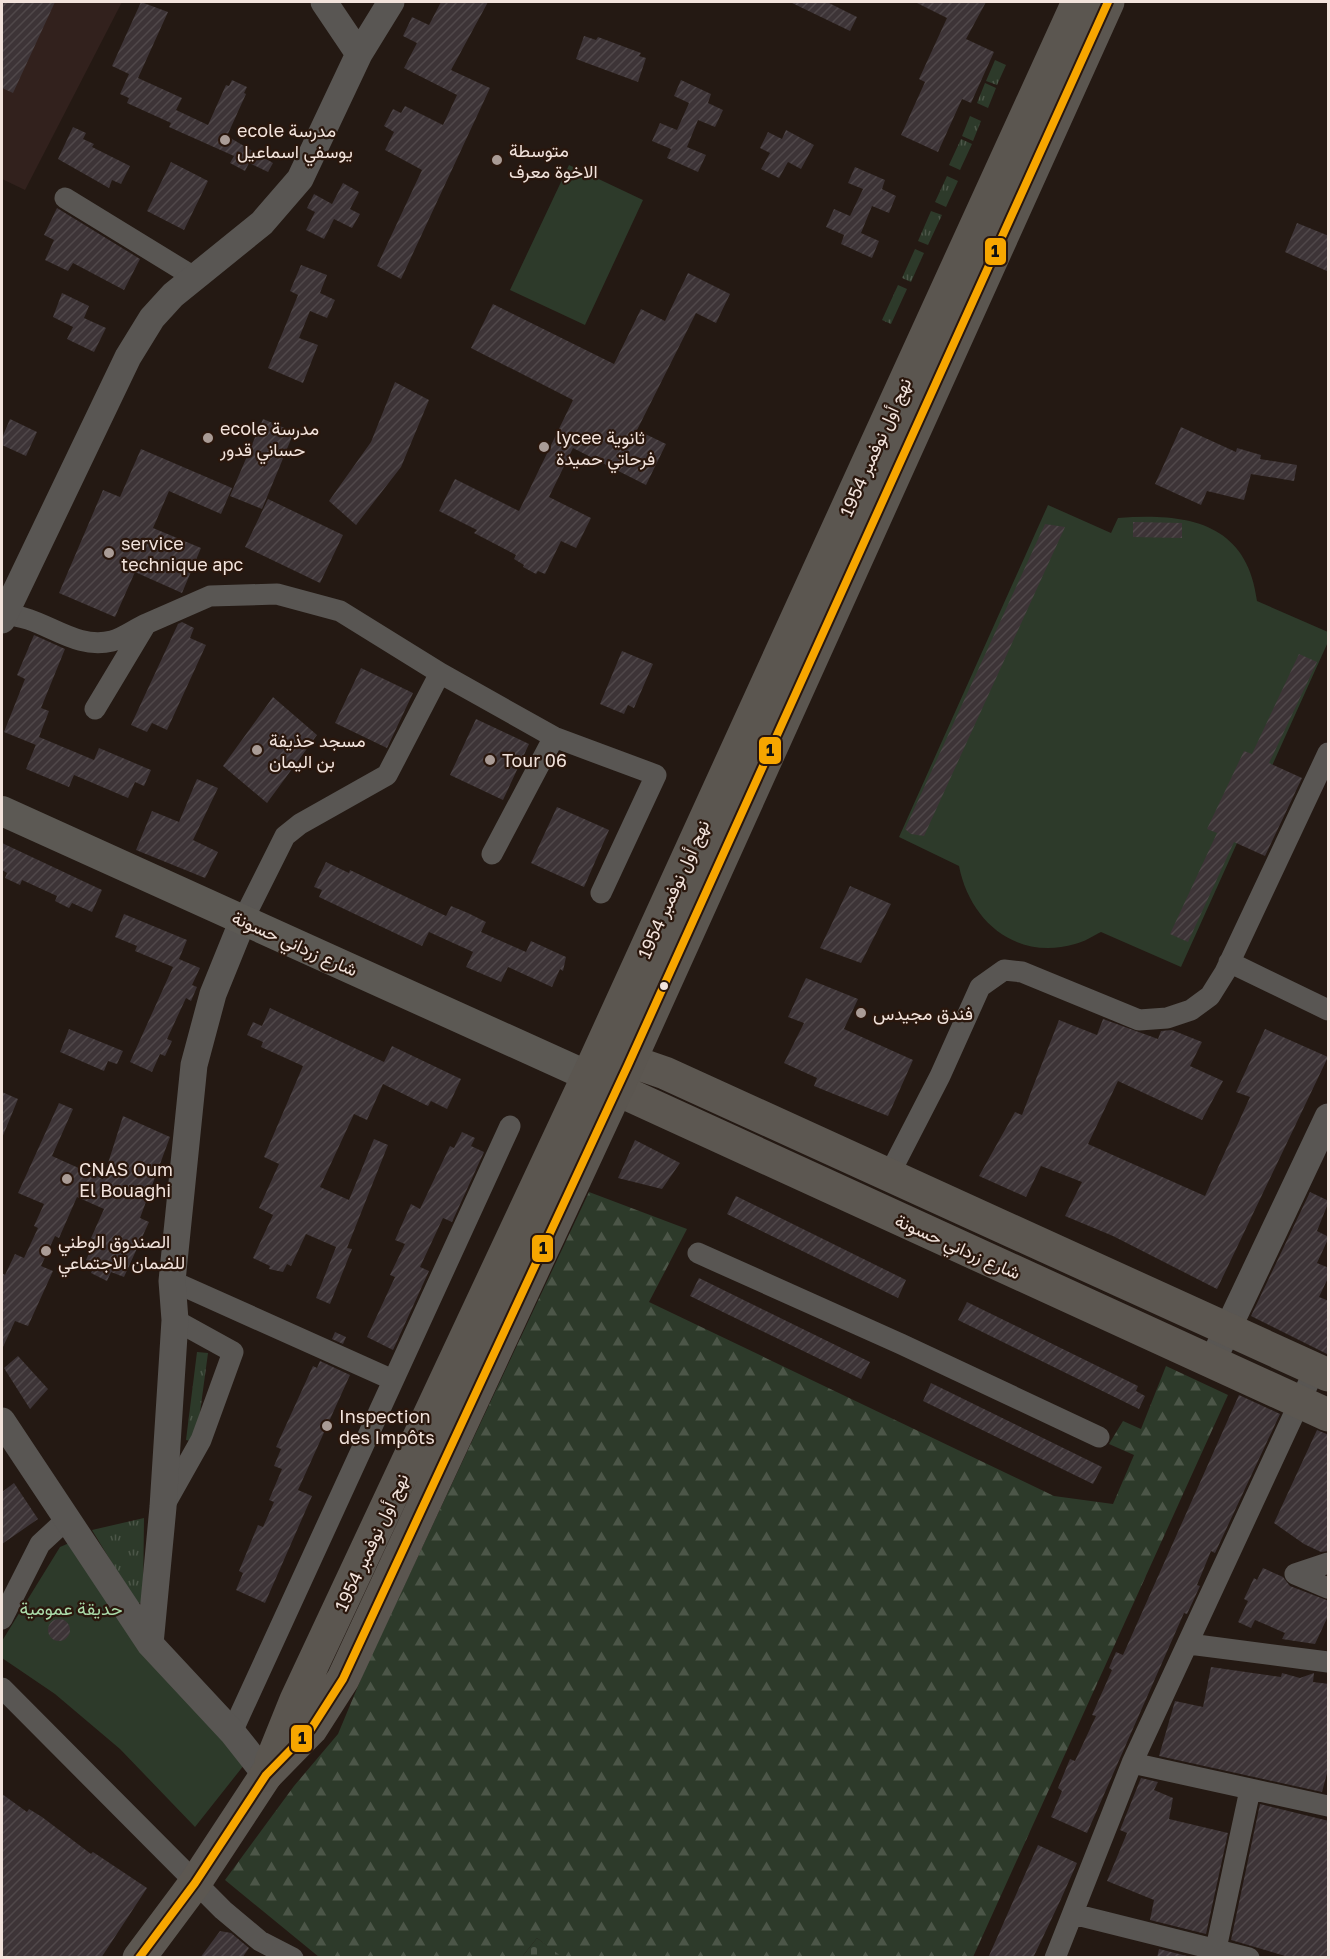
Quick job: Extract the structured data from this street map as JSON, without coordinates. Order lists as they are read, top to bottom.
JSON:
{
  "streets": {
    "highway": ["نهج أول نوفمبر 1954"],
    "main road": ["شارع زرداني حسونة"]
  },
  "crossings": [
    ["نهج أول نوفمبر 1954", "شارع زرداني حسونة"]
  ],
  "parks": ["حديقة عمومية"],
  "places": [
    "ecole مدرسة يوسفي اسماعيل",
    "متوسطة الاخوة معرف",
    "ecole مدرسة حساني قدور",
    "lycee ثانوية فرحاتي حميدة",
    "service technique apc",
    "مسجد حذيفة بن اليمان",
    "Tour 06",
    "فندق مجيدس",
    "CNAS Oum El Bouaghi",
    "الصندوق الوطني للضمان الاجتماعي",
    "Inspection des Impôts"
  ],
  "lines": ["transit line 1"]
}
